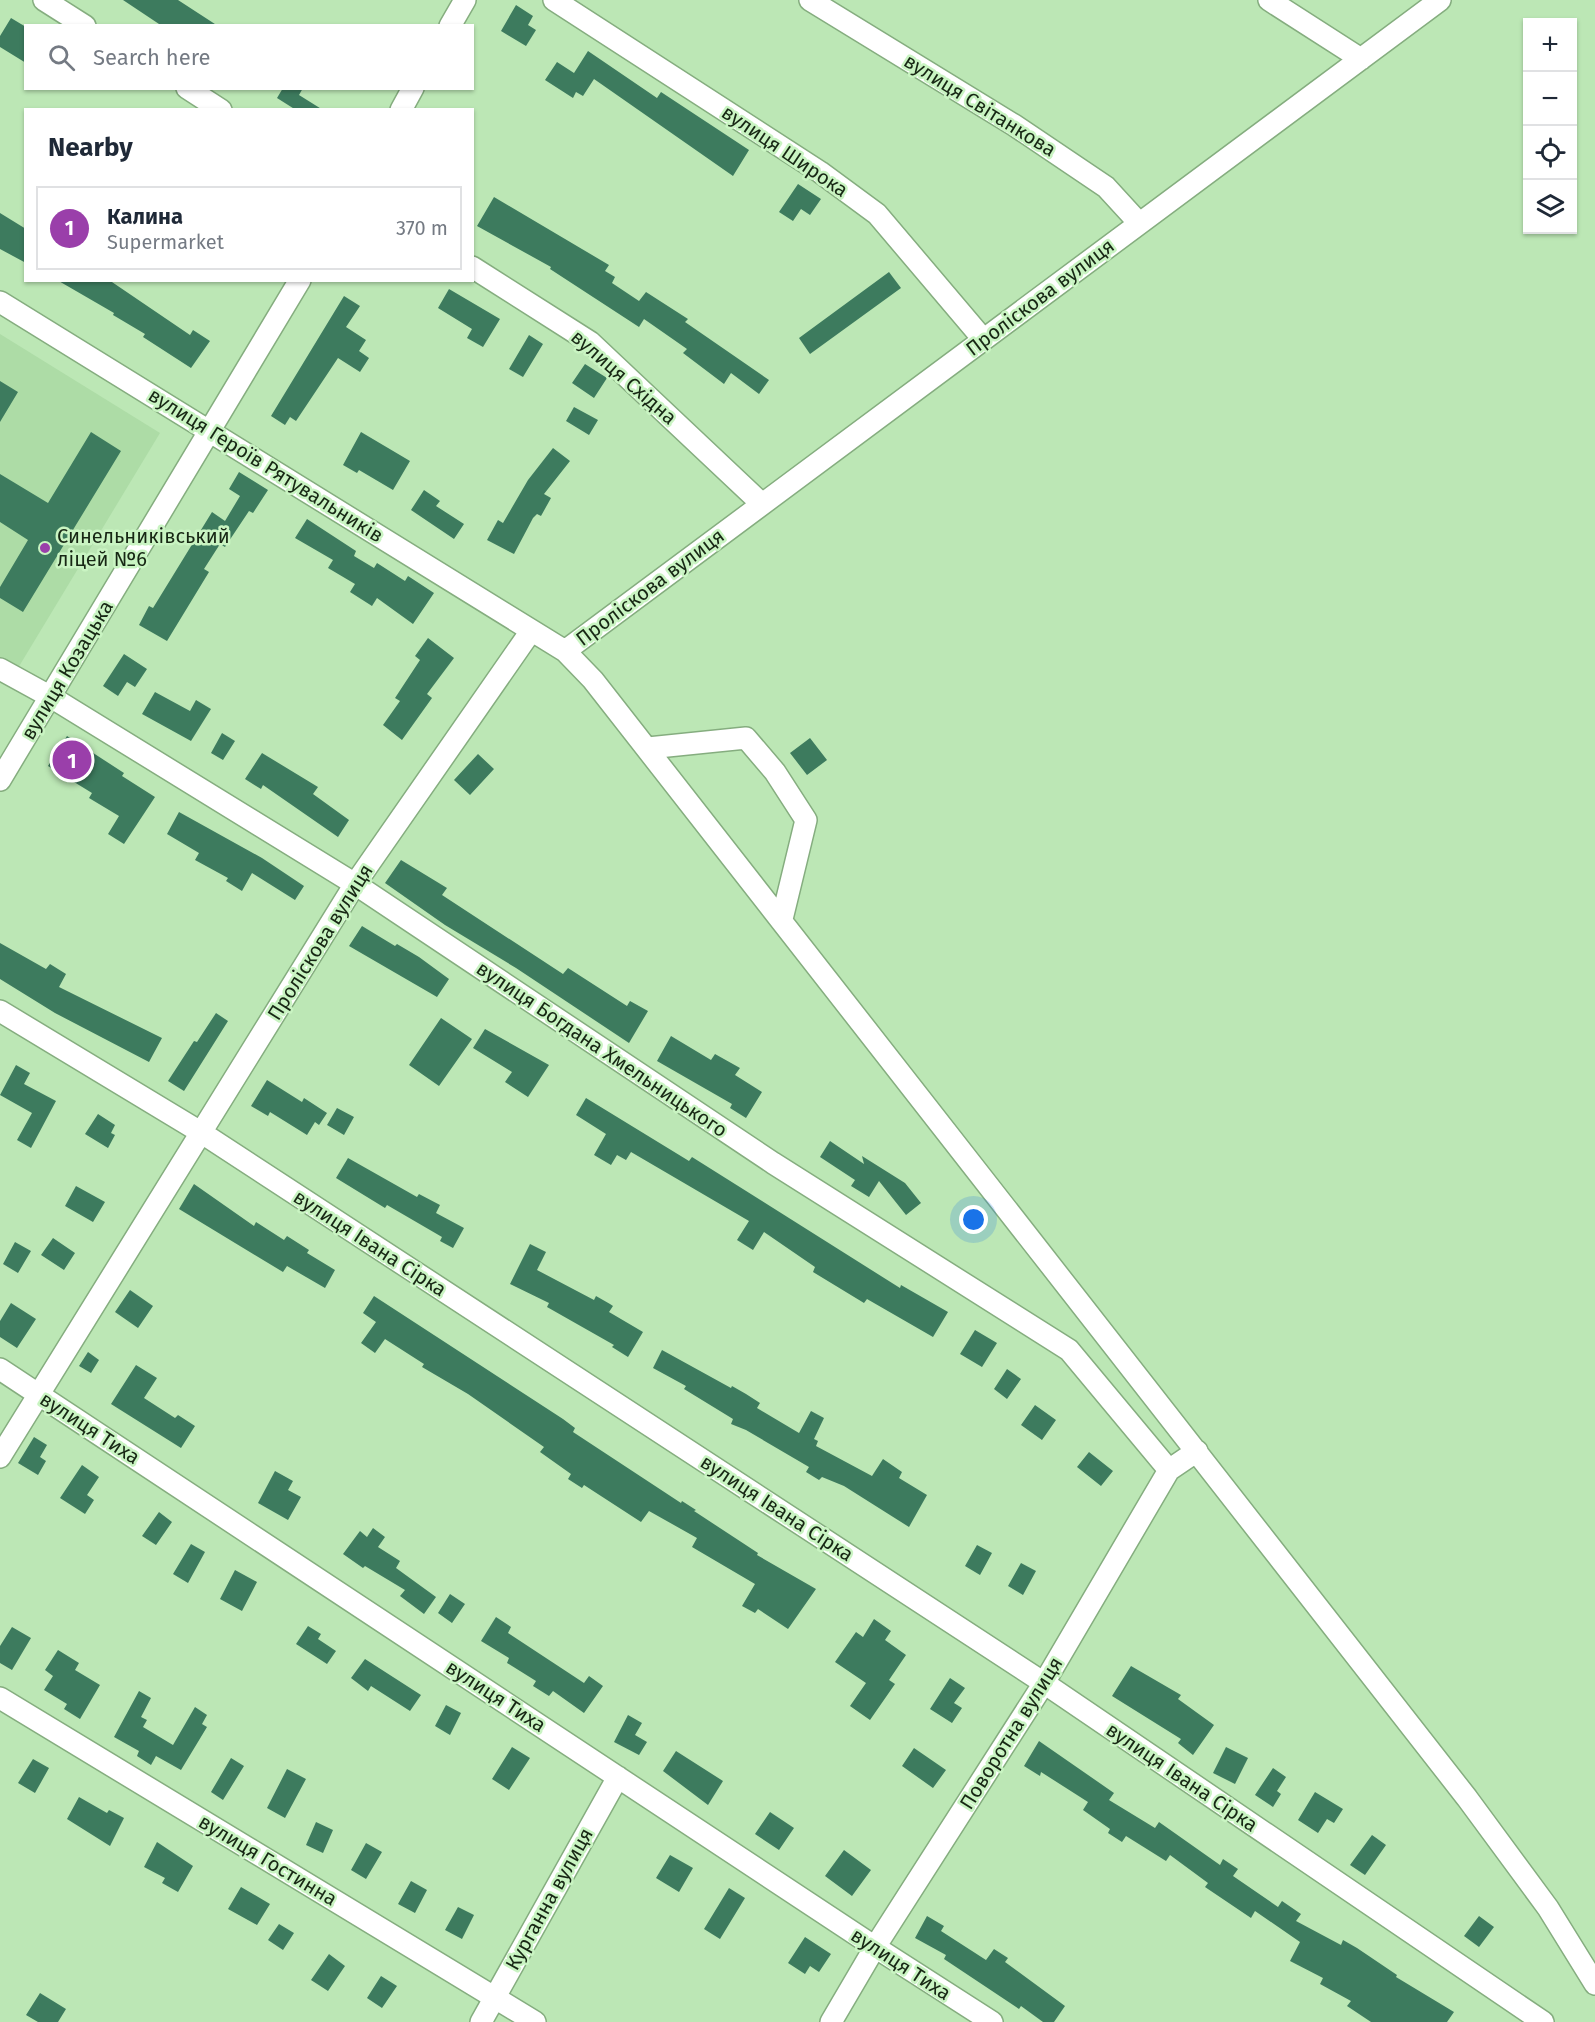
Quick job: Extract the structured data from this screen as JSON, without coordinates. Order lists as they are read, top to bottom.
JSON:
{
  "streets": {
    "street": [
      "вулиця Світанкова",
      "вулиця Широка",
      "Проліскова вулиця",
      "вулиця Східна",
      "вулиця Героїв Рятувальників",
      "вулиця Козацька",
      "вулиця Богдана Хмельницького",
      "вулиця Івана Сірка",
      "вулиця Тиха",
      "Поворотна вулиця",
      "вулиця Гостинна",
      "Курганна вулиця"
    ]
  },
  "crossings": [
    ["вулиця Світанкова", "Проліскова вулиця"],
    ["вулиця Широка", "Проліскова вулиця"],
    ["Проліскова вулиця", "вулиця Східна"],
    ["Проліскова вулиця", "вулиця Героїв Рятувальників"],
    ["Проліскова вулиця", "вулиця Богдана Хмельницького"],
    ["Проліскова вулиця", "вулиця Івана Сірка"],
    ["Проліскова вулиця", "вулиця Тиха"],
    ["вулиця Героїв Рятувальників", "вулиця Козацька"],
    ["вулиця Козацька", "вулиця Богдана Хмельницького"],
    ["вулиця Богдана Хмельницького", "Поворотна вулиця"],
    ["вулиця Івана Сірка", "Поворотна вулиця"],
    ["вулиця Тиха", "Поворотна вулиця"],
    ["вулиця Тиха", "Курганна вулиця"],
    ["вулиця Гостинна", "Курганна вулиця"]
  ],
  "places": ["Синельниківський ліцей №6"],
  "page": {
    "map_buttons": ["+", "−"],
    "search": "Search here",
    "heading": "Nearby",
    "list": [
      {
        "mark": "1",
        "name": "Калина",
        "note": "Supermarket",
        "value": "370 m"
      }
    ],
    "pins": "1"
  }
}
